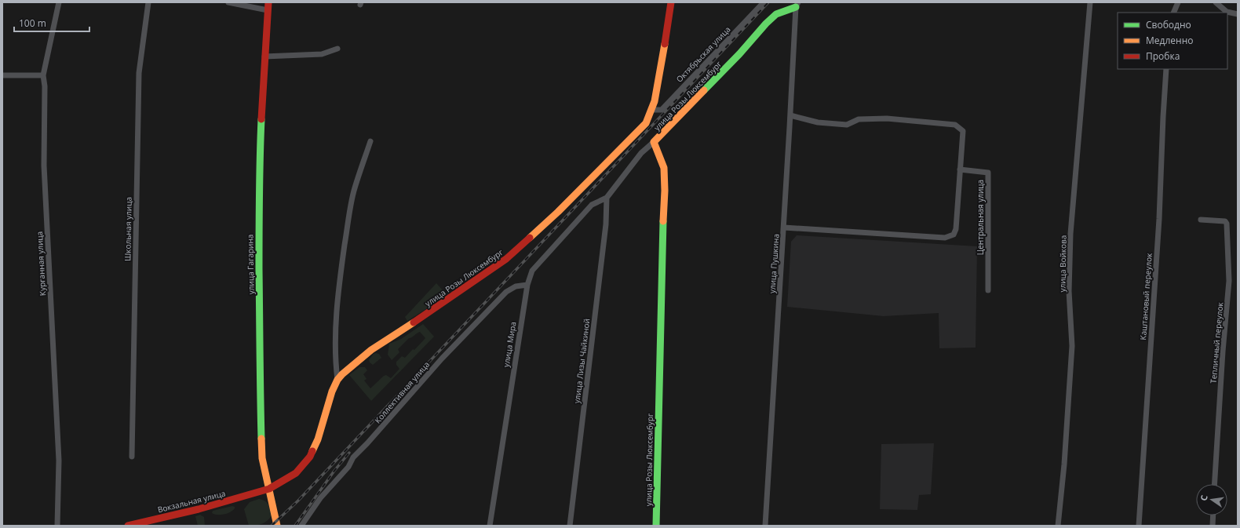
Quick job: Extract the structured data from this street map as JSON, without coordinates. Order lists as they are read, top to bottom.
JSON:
{
  "streets": {
    "main road": ["улица Розы Люксембург", "улица Гагарина", "Вокзальная улица"],
    "street": [
      "Октябрьская улица",
      "Центральная улица",
      "Школьная улица",
      "Курганная улица",
      "улица Пушкина",
      "улица Войкова",
      "Каштановый переулок",
      "Тепличный переулок",
      "улица Мира",
      "улица Лизы Чайкиной",
      "Коллективная улица"
    ]
  },
  "crossings": [
    ["Октябрьская улица", "улица Розы Люксембург"],
    ["улица Розы Люксембург", "улица Пушкина"],
    ["улица Розы Люксембург", "улица Гагарина"],
    ["улица Розы Люксембург", "Вокзальная улица"],
    ["улица Мира", "улица Лизы Чайкиной"],
    ["улица Мира", "Коллективная улица"]
  ],
  "legend": ["Свободно", "Медленно", "Пробка"],
  "scale_bar": "100 m",
  "north": "left"
}
